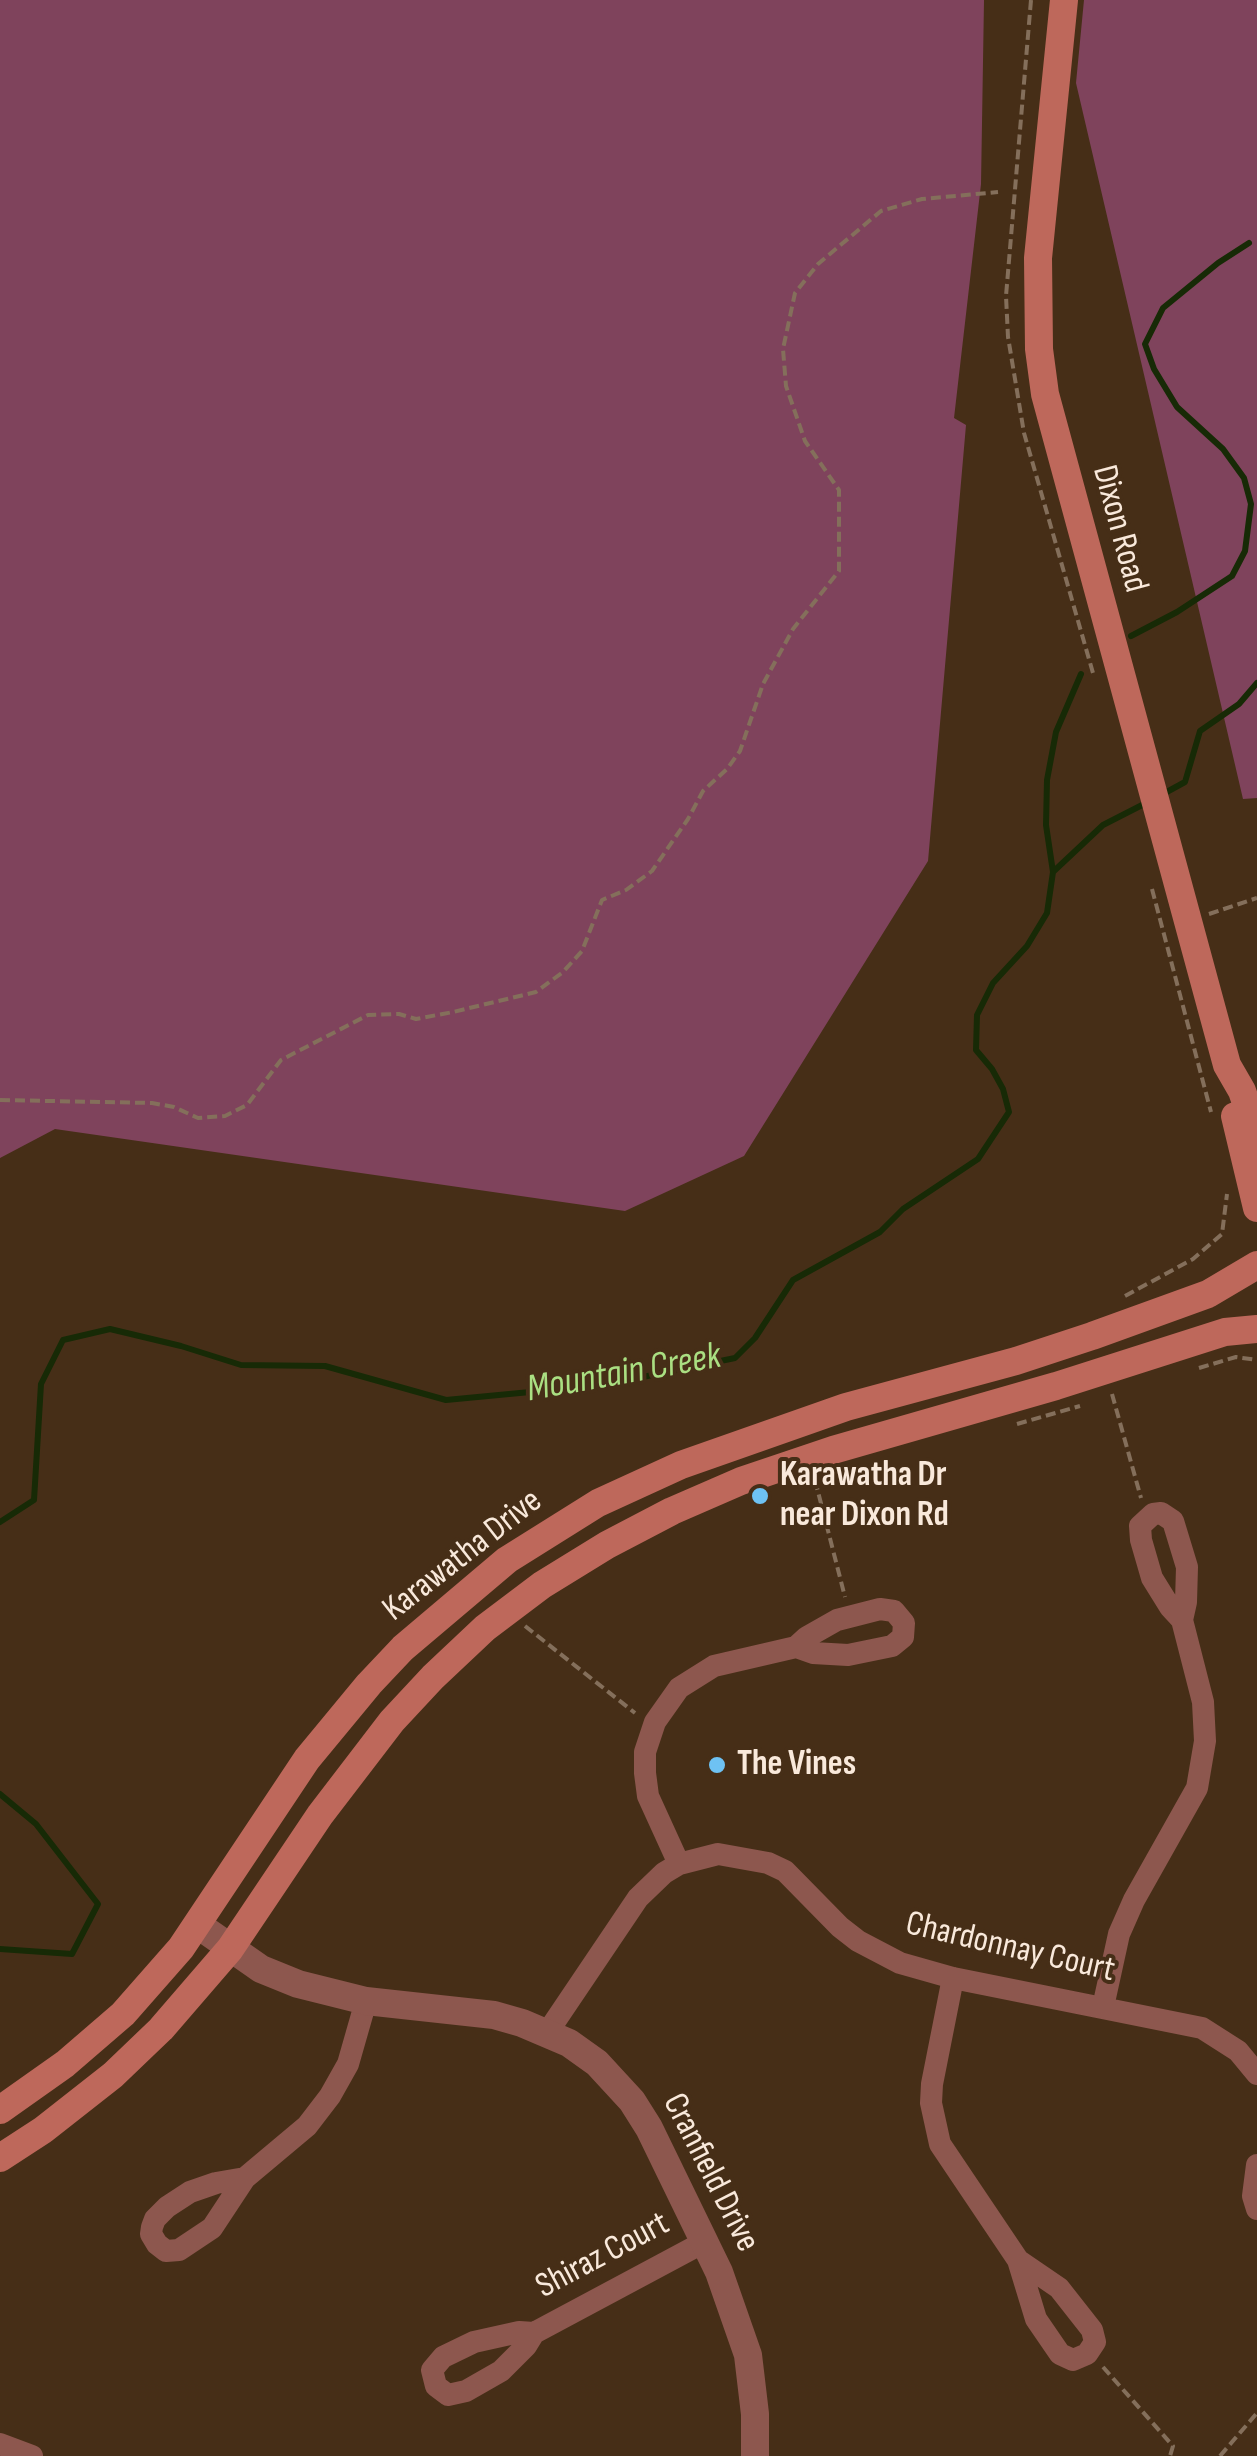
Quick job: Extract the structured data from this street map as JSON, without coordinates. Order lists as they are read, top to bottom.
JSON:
{
  "streets": {
    "main road": ["Dixon Road", "Karawatha Drive"],
    "street": ["Chardonnay Court", "Cranfield Drive", "Shiraz Court"]
  },
  "crossings": [
    ["Karawatha Drive", "Cranfield Drive"],
    ["Chardonnay Court", "Cranfield Drive"],
    ["Cranfield Drive", "Shiraz Court"]
  ],
  "water": ["Mountain Creek"],
  "places": ["Karawatha Dr near Dixon Rd", "The Vines"]
}
